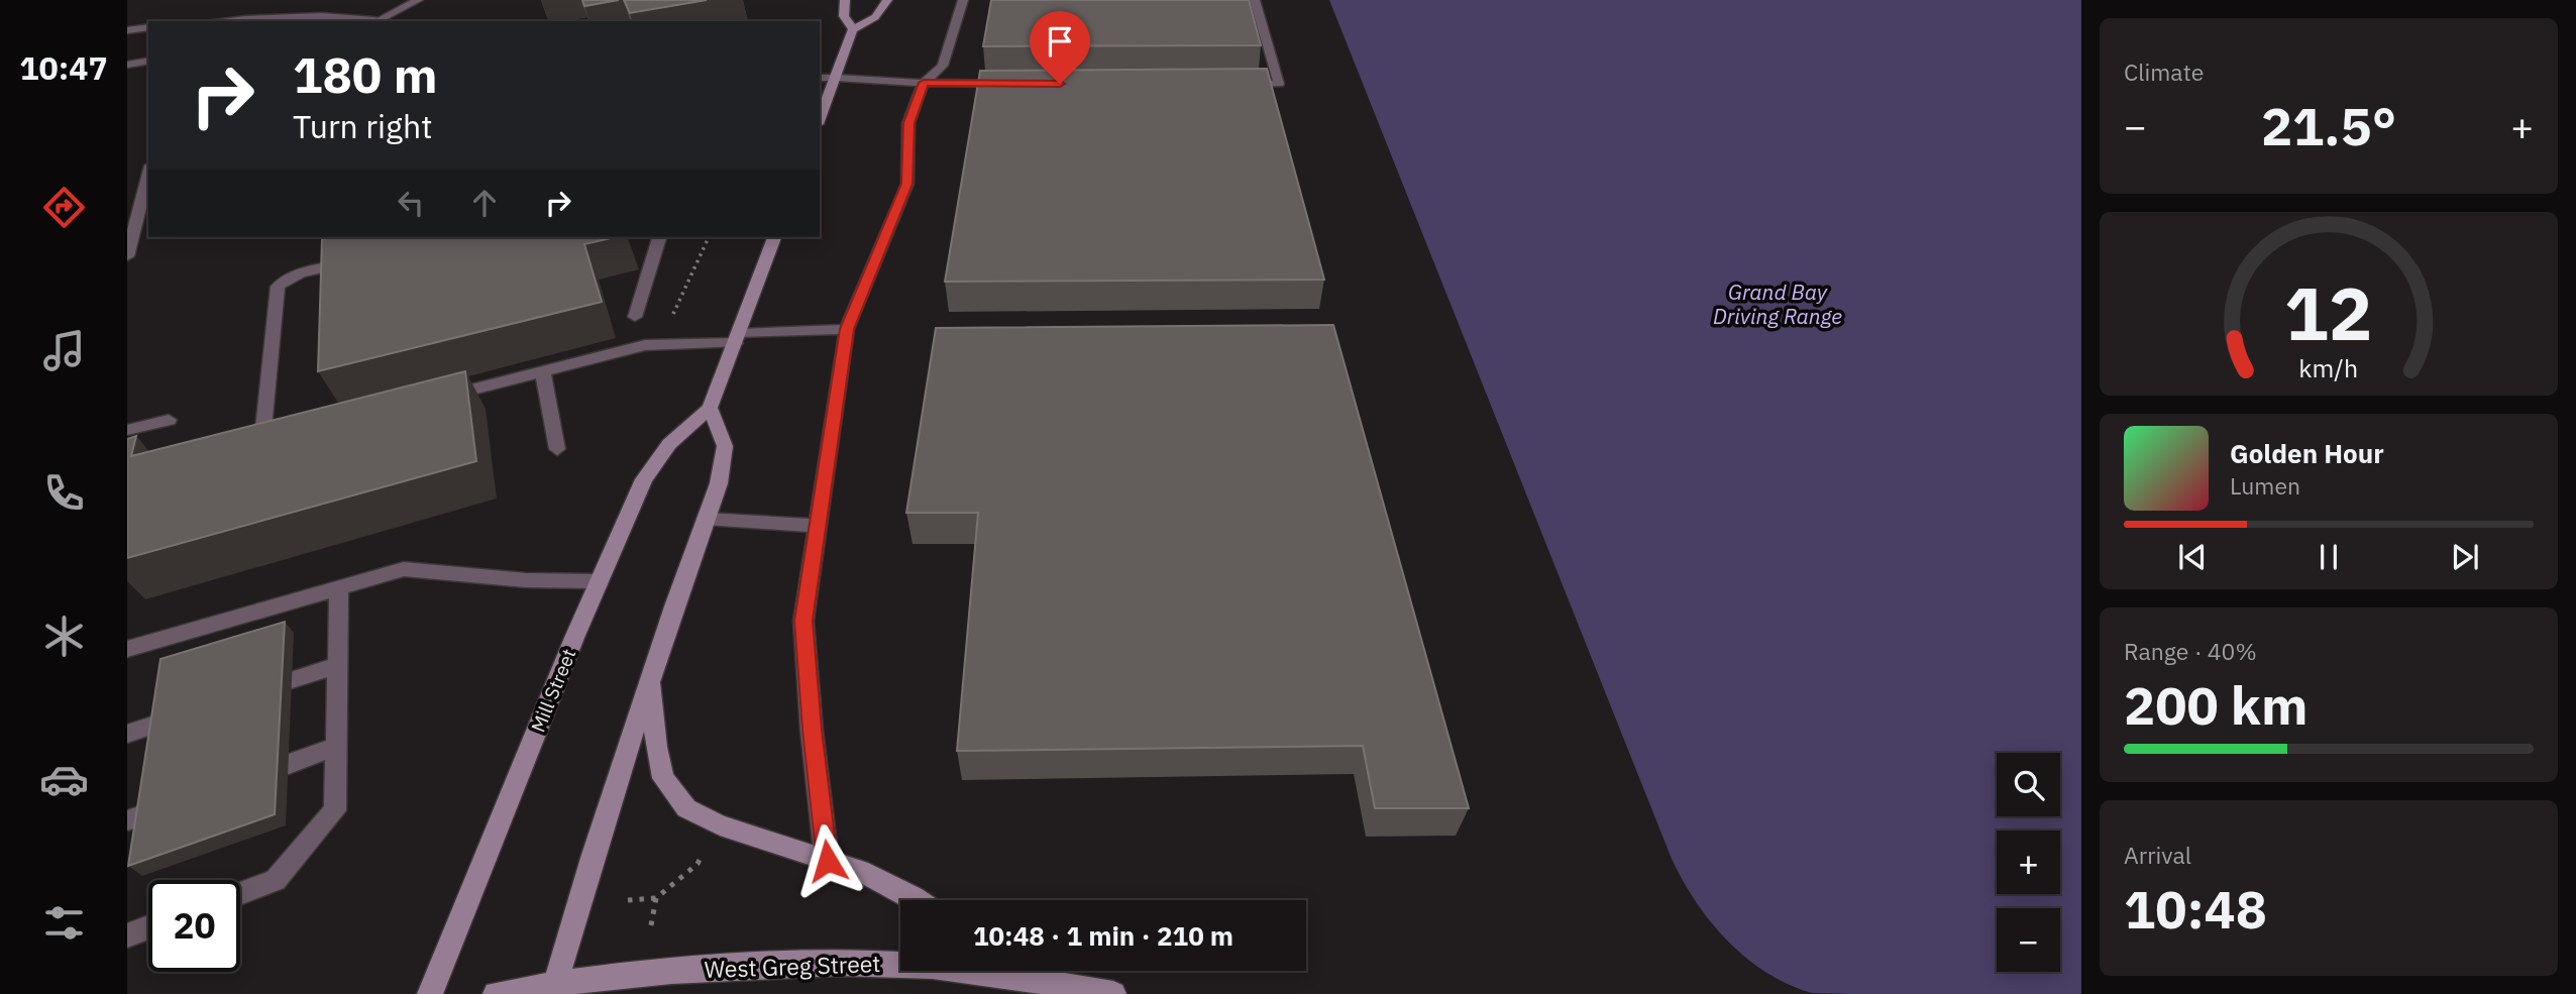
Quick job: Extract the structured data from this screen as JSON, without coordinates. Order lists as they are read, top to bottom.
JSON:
{
  "streets": {
    "main road": ["Mill Street", "West Greg Street"]
  },
  "water": ["Grand Bay Driving Range"],
  "page": {
    "tabs": "10:47",
    "tile": [
      "Climate",
      ["Range · 40%", "200 km"],
      ["Arrival", "10:48"]
    ],
    "turn": ["180 m", "Turn right"],
    "heat": ["−", "21.5°", "+"],
    "song": ["Golden Hour", "Lumen"],
    "map_buttons": ["+", "−"],
    "limit": "20",
    "trip": "10:48 · 1 min · 210 m",
    "gauge": ["12", "km/h"]
  }
}
